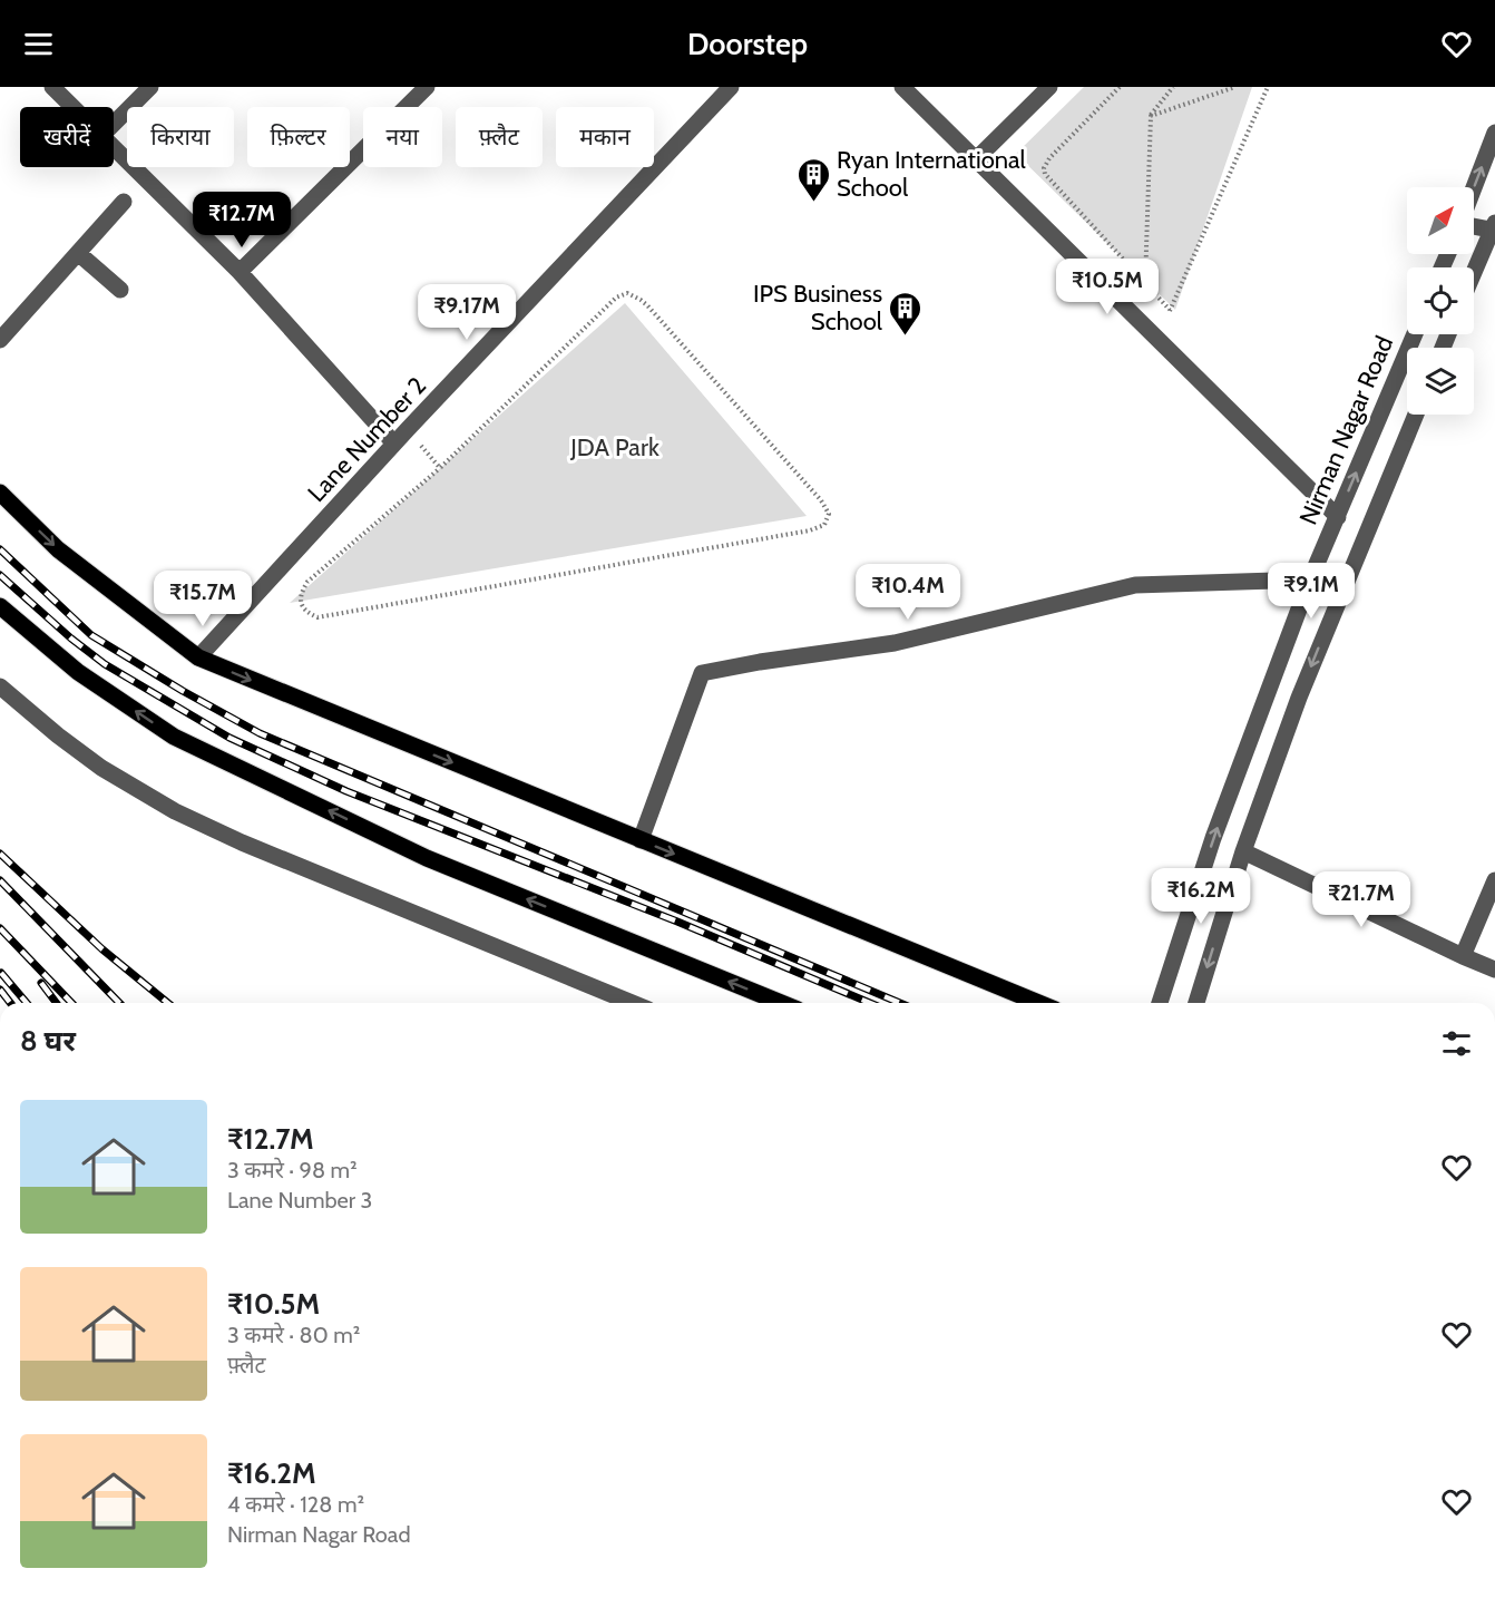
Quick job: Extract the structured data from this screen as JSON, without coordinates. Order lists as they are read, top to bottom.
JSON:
{
  "streets": {
    "street": ["Nirman Nagar Road", "Lane Number 2"]
  },
  "parks": ["JDA Park"],
  "places": {
    "building": ["Ryan International School", "IPS Business School"]
  },
  "north": "top right",
  "page": {
    "header": "Doorstep",
    "chip": [
      "खरीदें",
      "किराया",
      "फ़िल्टर",
      "नया",
      "फ़्लैट",
      "मकान"
    ],
    "price": [
      "₹12.7M",
      "₹10.5M",
      "₹9.17M",
      "₹9.1M",
      "₹10.4M",
      "₹15.7M",
      "₹16.2M",
      "₹21.7M"
    ],
    "heading": "8 घर",
    "list": [
      {
        "name": "₹12.7M",
        "note": "3 कमरे · 98 m² · Lane Number 3"
      },
      {
        "name": "₹10.5M",
        "note": "3 कमरे · 80 m² · फ़्लैट"
      },
      {
        "name": "₹16.2M",
        "note": "4 कमरे · 128 m² · Nirman Nagar Road"
      }
    ]
  }
}
